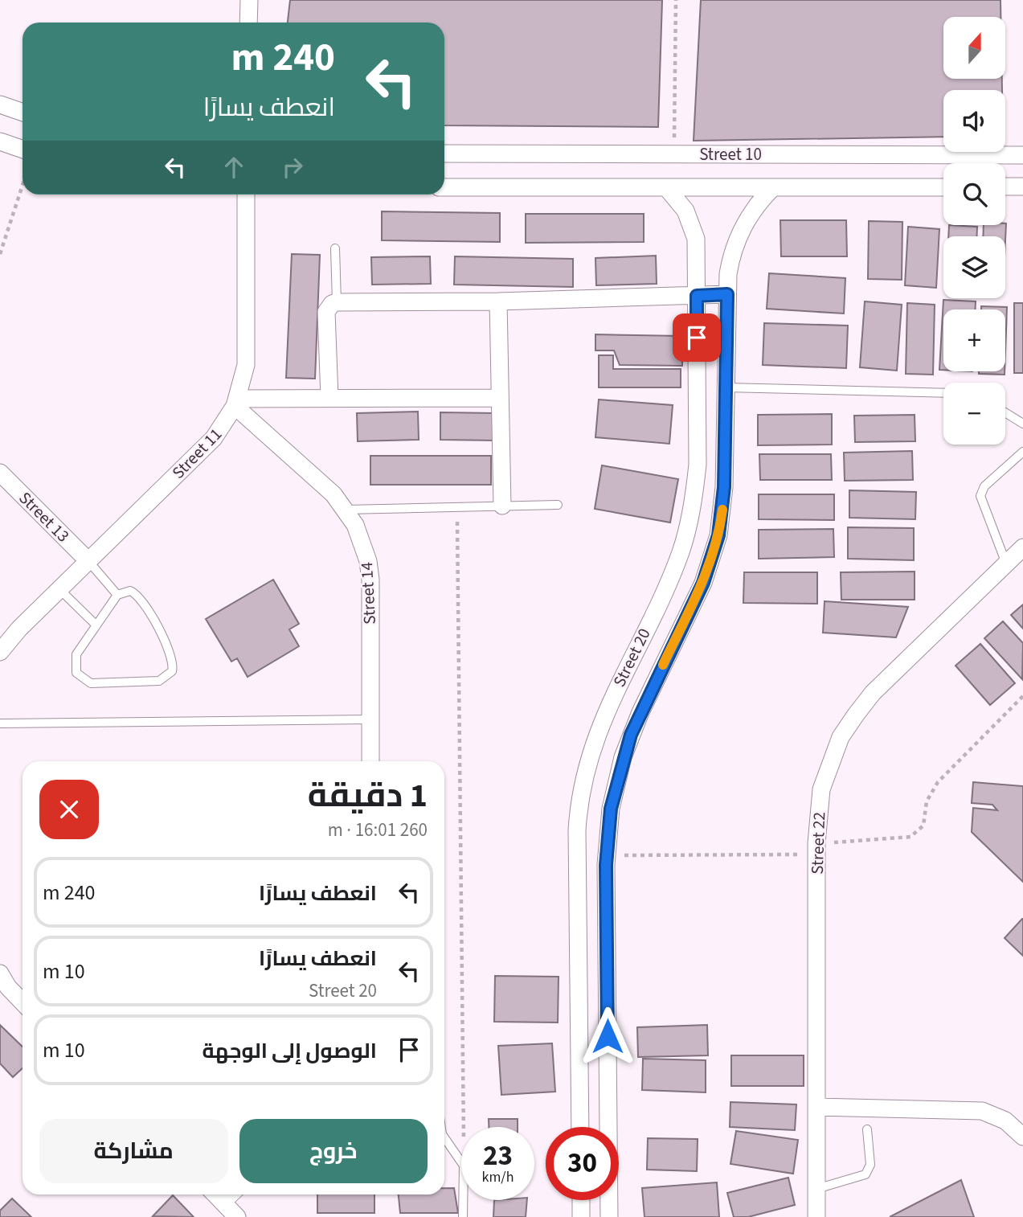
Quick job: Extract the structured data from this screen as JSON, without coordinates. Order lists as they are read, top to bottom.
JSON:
{
  "streets": {
    "street": [
      "Street 10",
      "Street 11",
      "Street 13",
      "Street 14",
      "Street 20",
      "Street 22"
    ]
  },
  "crossings": [
    ["Street 10", "Street 20"],
    ["Street 11", "Street 13"],
    ["Street 11", "Street 14"]
  ],
  "north": "top",
  "page": {
    "map_buttons": ["+", "−"],
    "turn": ["240 m", "انعطف يسارًا"],
    "heading": ["1 دقيقة", "260 m · 16:01"],
    "list": [
      {
        "name": "انعطف يسارًا",
        "value": "240 m"
      },
      {
        "name": "انعطف يسارًا",
        "note": "Street 20",
        "value": "10 m"
      },
      {
        "name": "الوصول إلى الوجهة",
        "value": "10 m"
      }
    ],
    "buttons": ["خروج", "مشاركة"],
    "speed": "23 km/h",
    "limit": "30"
  }
}
